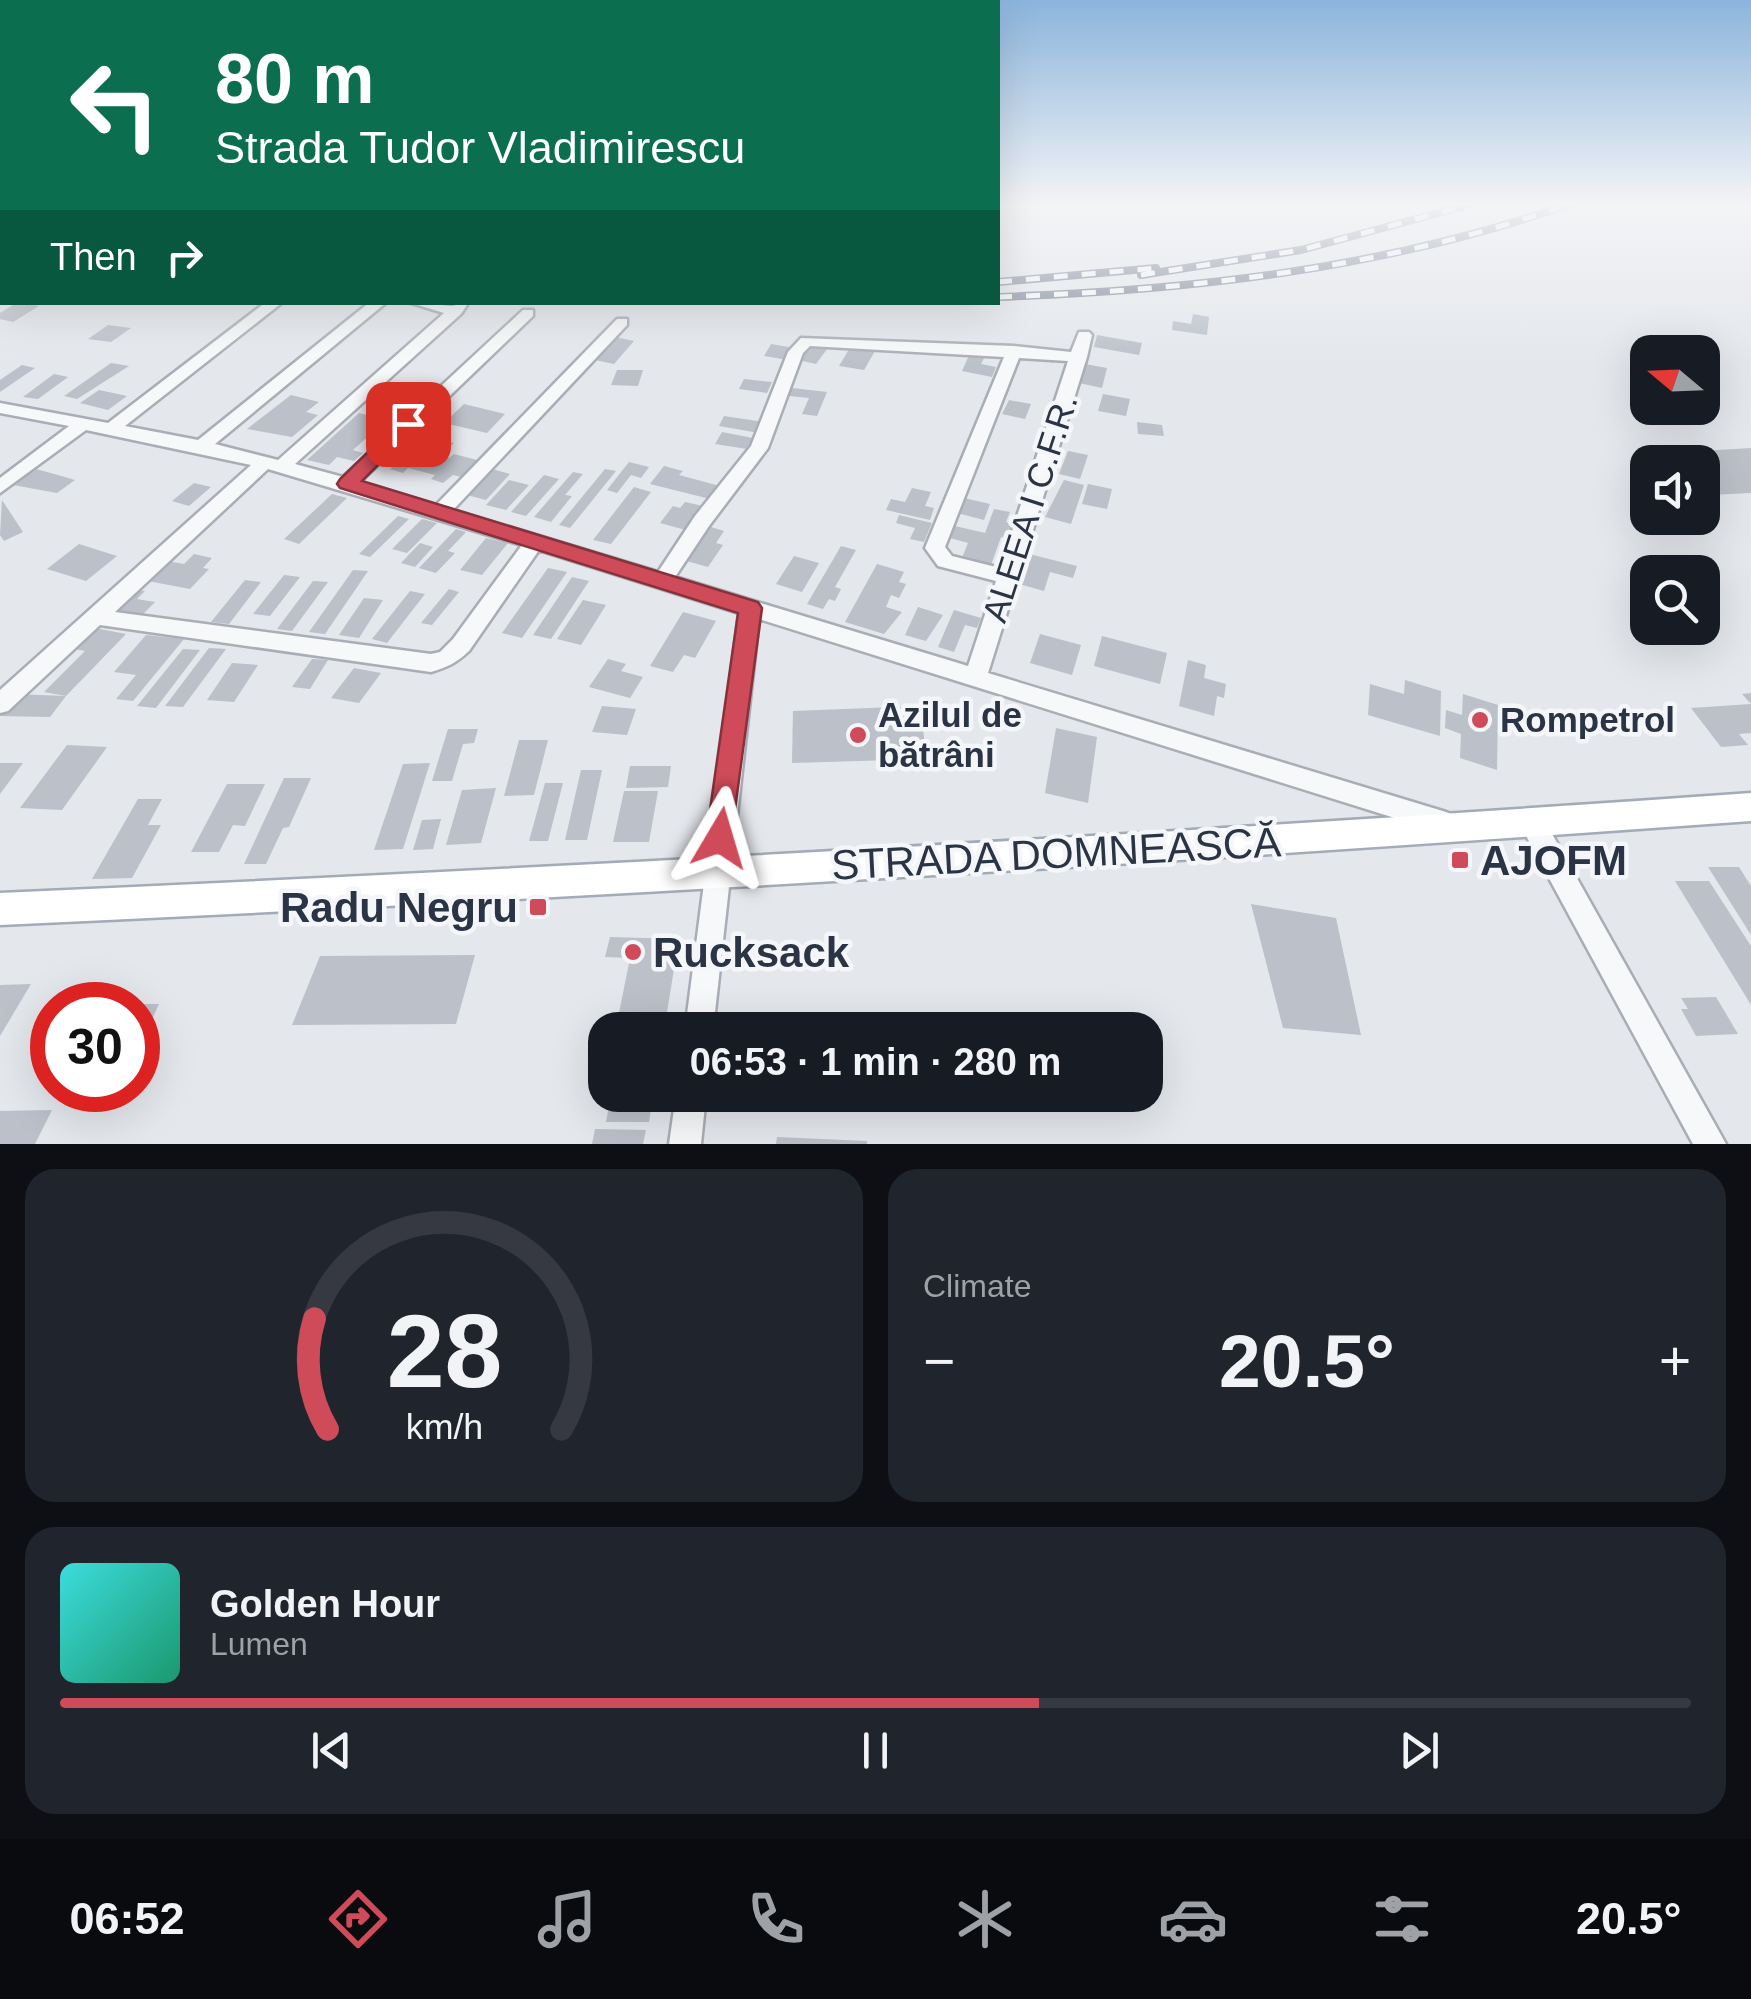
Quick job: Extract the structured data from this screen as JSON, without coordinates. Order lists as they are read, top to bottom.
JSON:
{
  "streets": {
    "main road": ["STRADA DOMNEASCĂ"],
    "street": ["ALEEA I C.F.R."]
  },
  "places": {
    "other": ["Rompetrol", "Azilul de bătrâni", "Rucksack"],
    "transit": ["AJOFM", "Radu Negru"]
  },
  "north": "left",
  "page": {
    "turn": ["80 m", "Strada Tudor Vladimirescu"],
    "then": "Then",
    "limit": "30",
    "trip": "06:53 · 1 min · 280 m",
    "tile": "Climate",
    "heat": ["−", "20.5°", "+"],
    "song": ["Golden Hour", "Lumen"],
    "tabs": ["06:52", "20.5°"],
    "gauge": ["28", "km/h"]
  }
}
